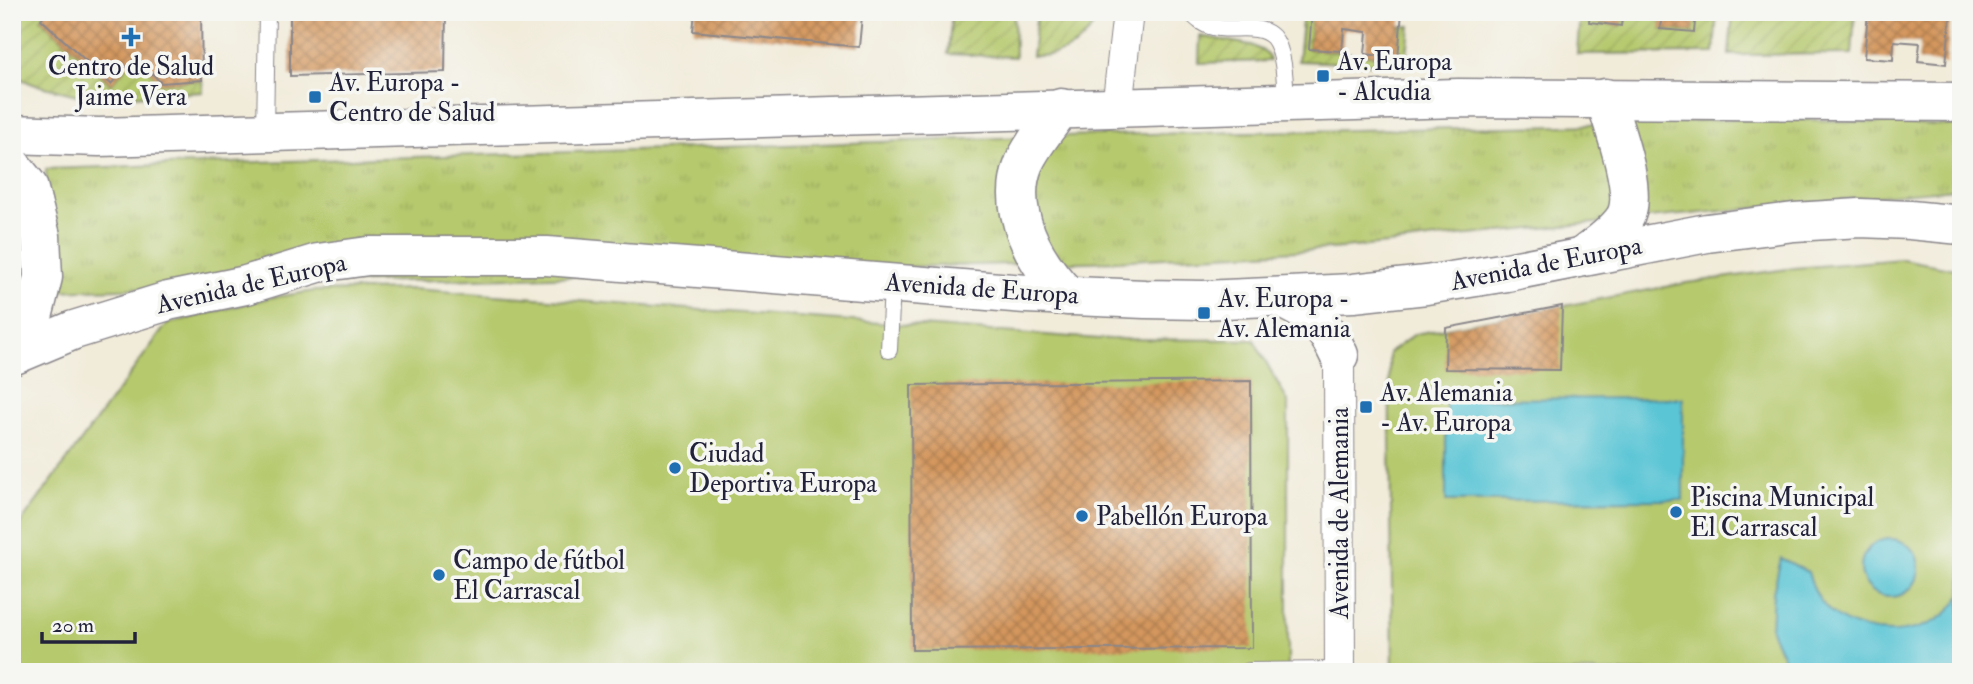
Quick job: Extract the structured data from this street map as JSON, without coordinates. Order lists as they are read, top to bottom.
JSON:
{
  "streets": {
    "main road": ["Avenida de Europa"],
    "street": ["Avenida de Alemania"]
  },
  "places": {
    "health": ["Centro de Salud Jaime Vera"],
    "transit": [
      "Av. Europa - Alcudia",
      "Av. Europa - Centro de Salud",
      "Av. Europa - Av. Alemania",
      "Av. Alemania - Av. Europa"
    ],
    "other": [
      "Ciudad Deportiva Europa",
      "Piscina Municipal El Carrascal",
      "Pabellón Europa",
      "Campo de fútbol El Carrascal"
    ]
  },
  "scale_bar": "20 m"
}
